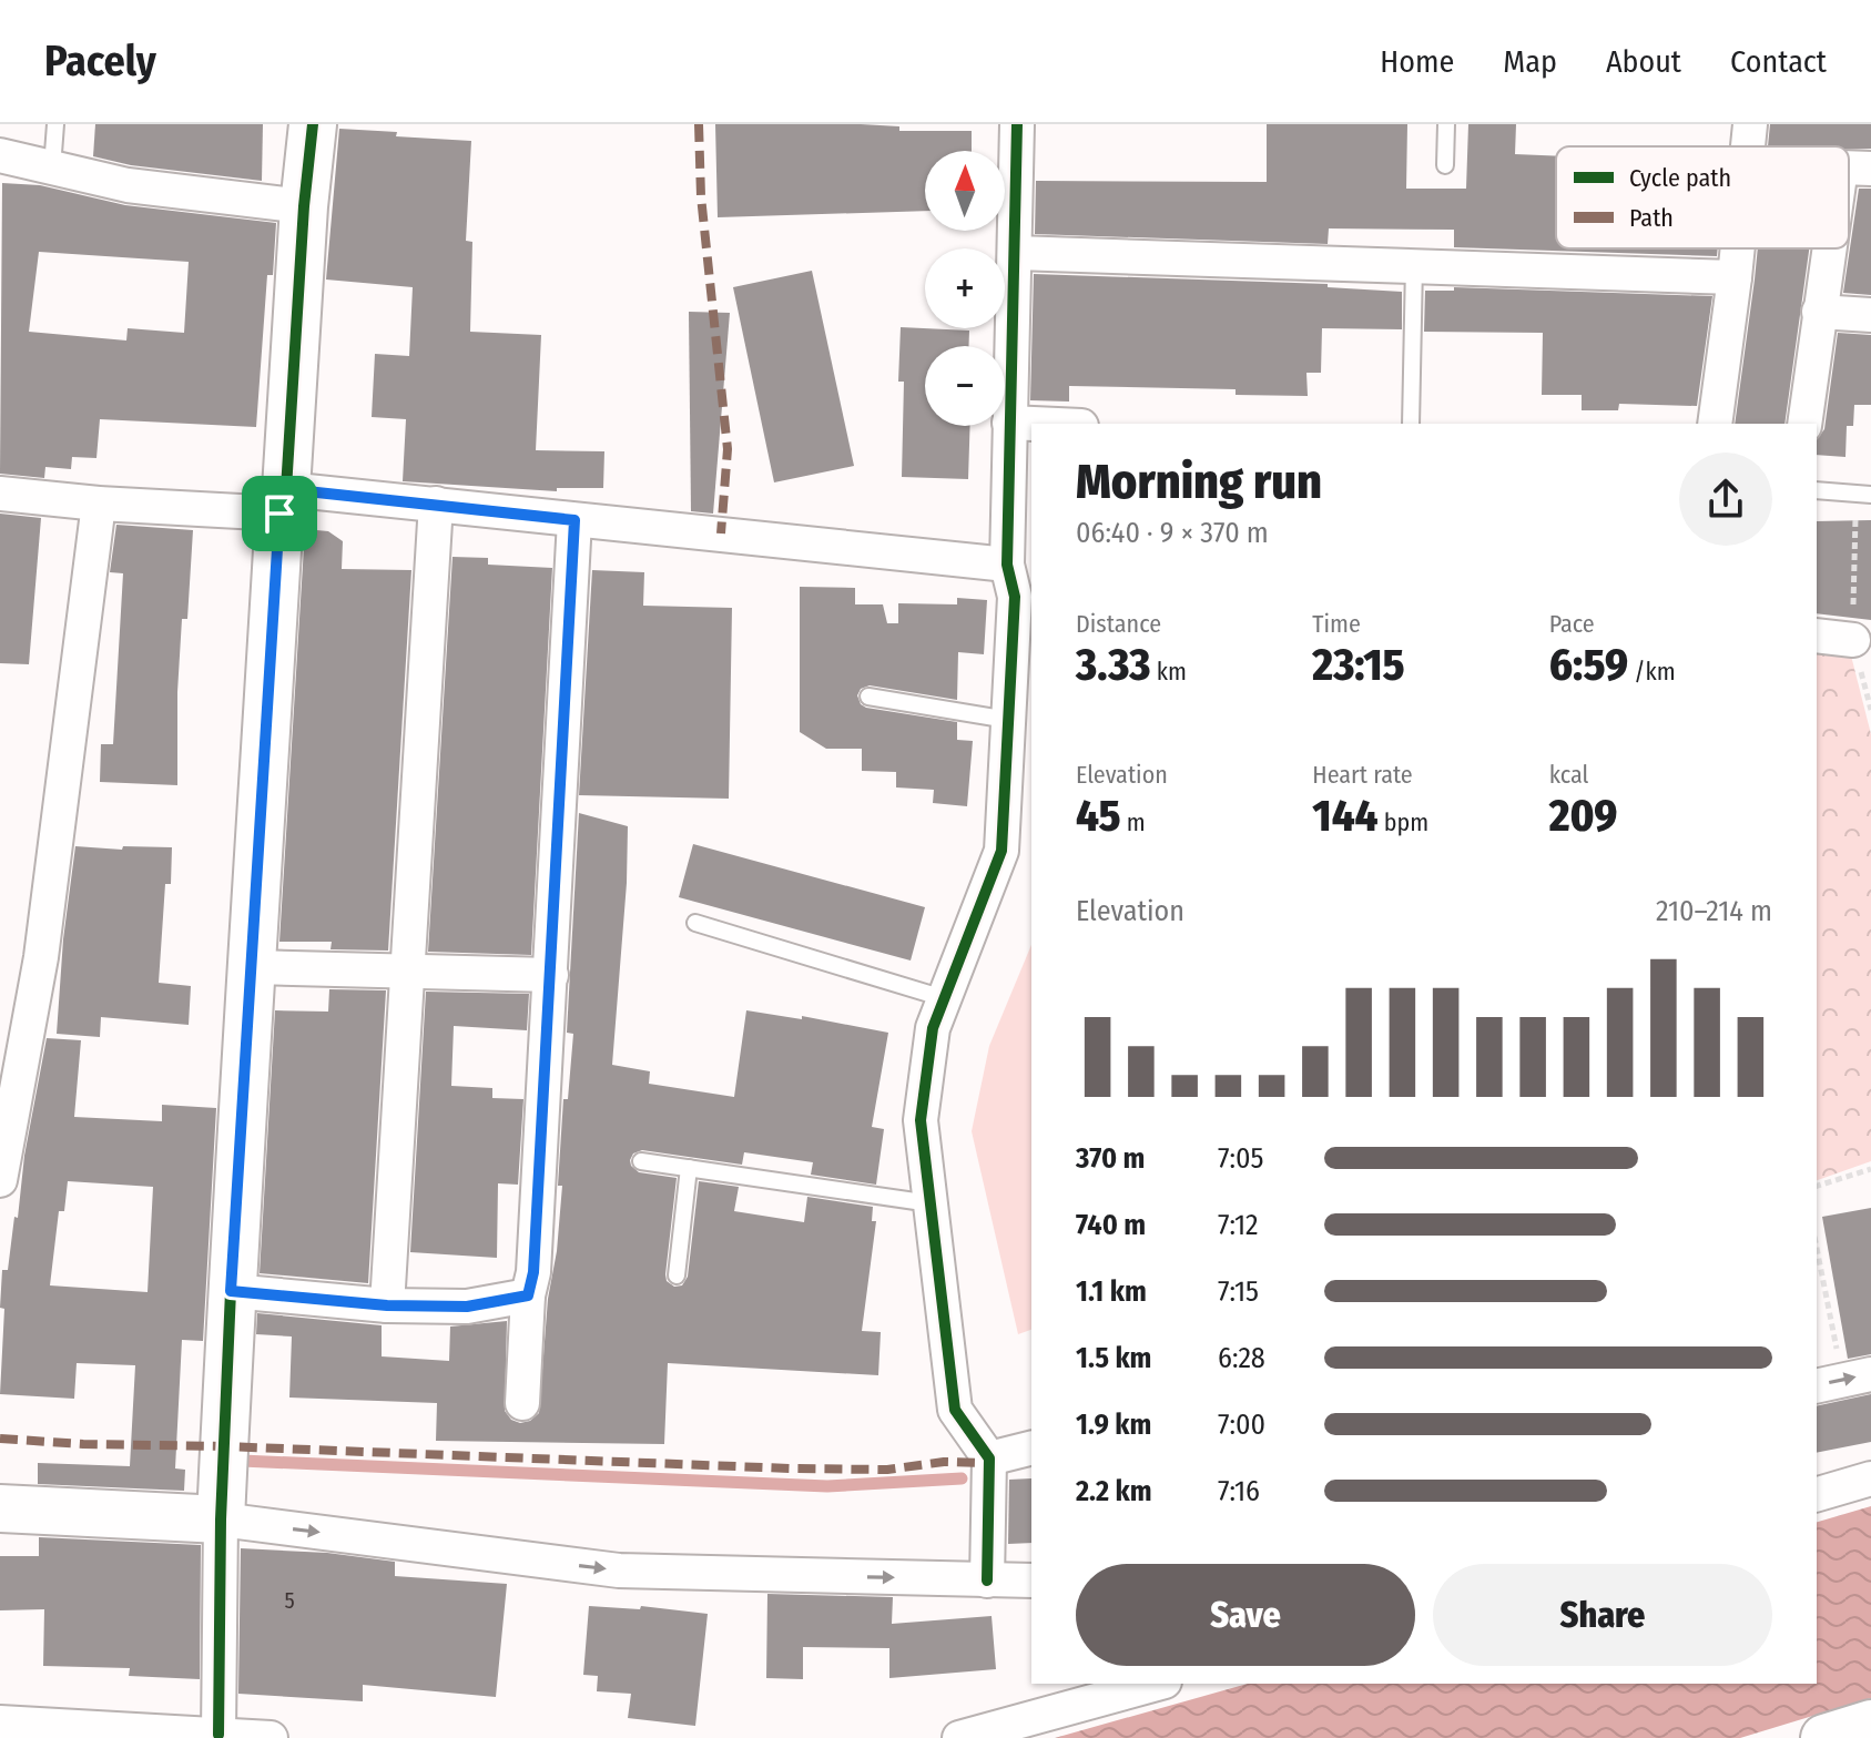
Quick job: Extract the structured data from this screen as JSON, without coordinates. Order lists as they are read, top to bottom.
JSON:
{
  "house_numbers": ["5"],
  "legend": ["Cycle path", "Path"],
  "north": "top",
  "page": {
    "header": "Pacely",
    "nav": [
      "Home",
      "Map",
      "About",
      "Contact"
    ],
    "map_buttons": ["+", "−"],
    "heading": ["Morning run", "06:40 · 9 × 370 m"],
    "stats": [
      ["Distance", "3.33 km"],
      ["Time", "23:15"],
      ["Pace", "6:59 /km"],
      ["Elevation", "45 m"],
      ["Heart rate", "144 bpm"],
      ["kcal", "209"]
    ],
    "chart": ["Elevation", "210–214 m"],
    "list": [
      {
        "name": "370 m",
        "note": "7:05"
      },
      {
        "name": "740 m",
        "note": "7:12"
      },
      {
        "name": "1.1 km",
        "note": "7:15"
      },
      {
        "name": "1.5 km",
        "note": "6:28"
      },
      {
        "name": "1.9 km",
        "note": "7:00"
      },
      {
        "name": "2.2 km",
        "note": "7:16"
      }
    ],
    "buttons": ["Save", "Share"]
  }
}
